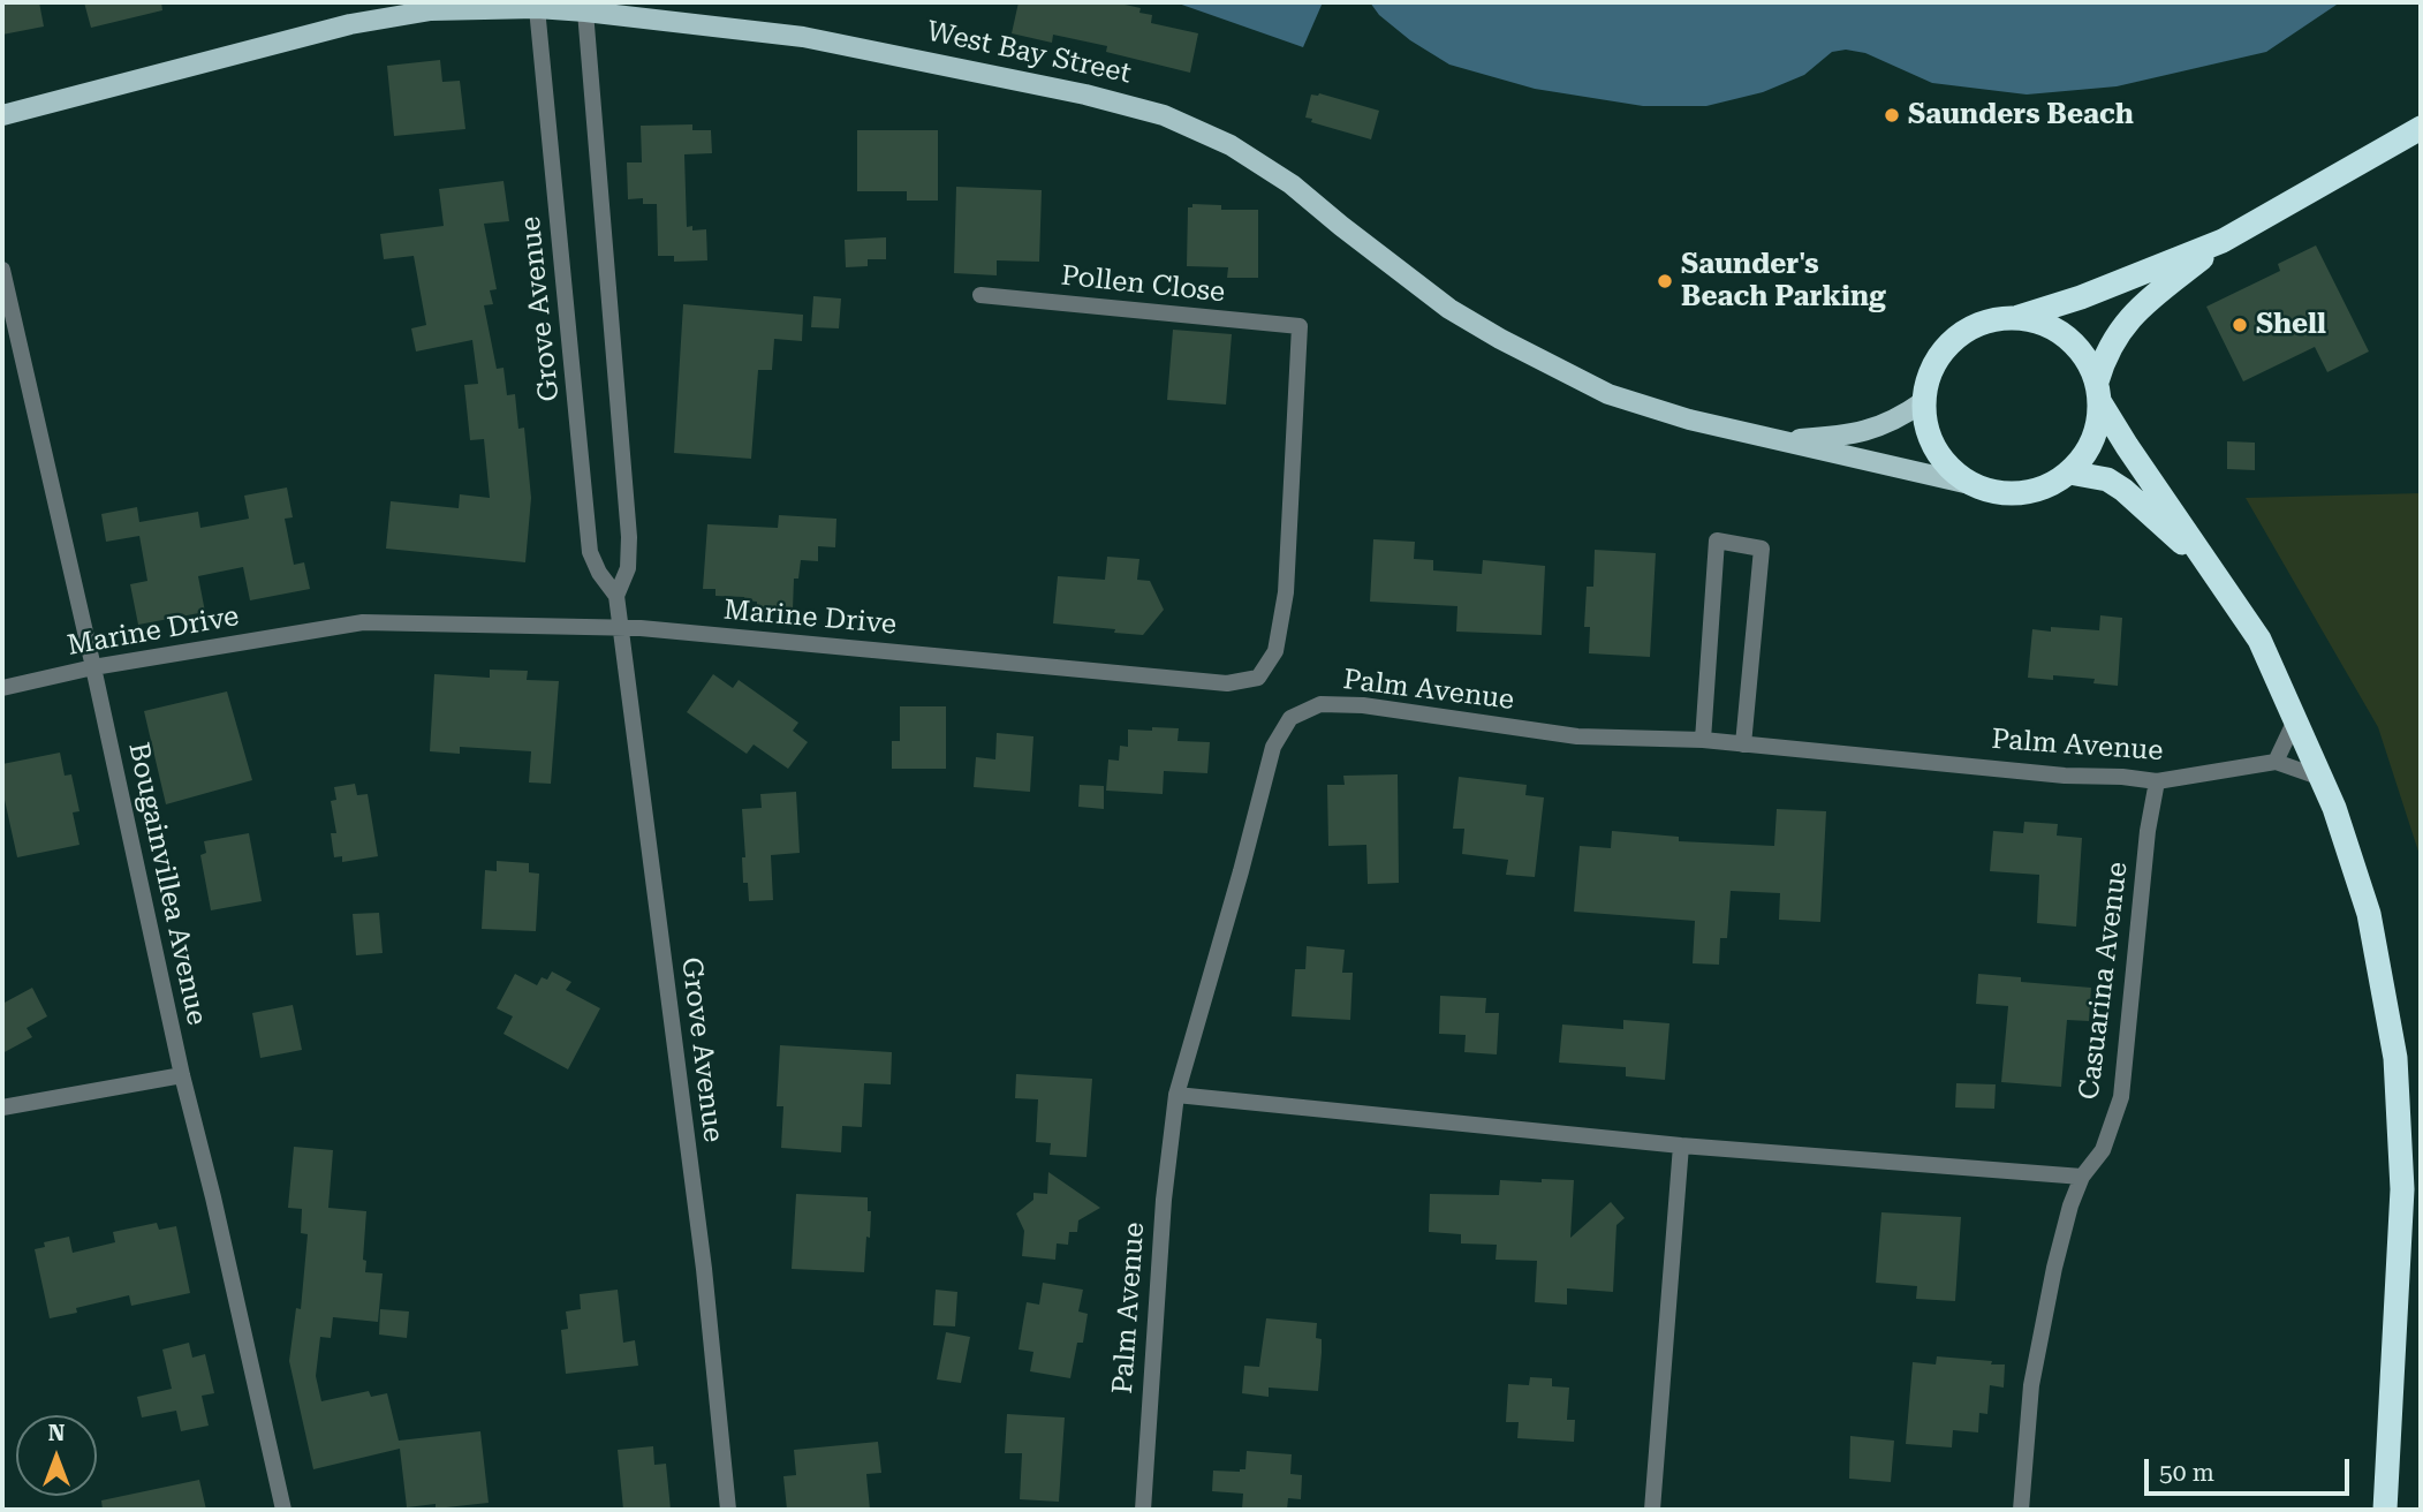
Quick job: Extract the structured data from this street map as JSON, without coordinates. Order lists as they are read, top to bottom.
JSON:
{
  "streets": {
    "highway": ["West Bay Street"],
    "street": [
      "Pollen Close",
      "Grove Avenue",
      "Marine Drive",
      "Palm Avenue",
      "Bougainvillea Avenue",
      "Casuarina Avenue"
    ]
  },
  "crossings": [
    ["West Bay Street", "Grove Avenue"],
    ["Pollen Close", "Marine Drive"],
    ["Grove Avenue", "Marine Drive"],
    ["Marine Drive", "Bougainvillea Avenue"],
    ["Palm Avenue", "Casuarina Avenue"]
  ],
  "places": ["Saunders Beach", "Saunder's Beach Parking", "Shell"],
  "scale_bar": "50 m",
  "north": "top"
}
